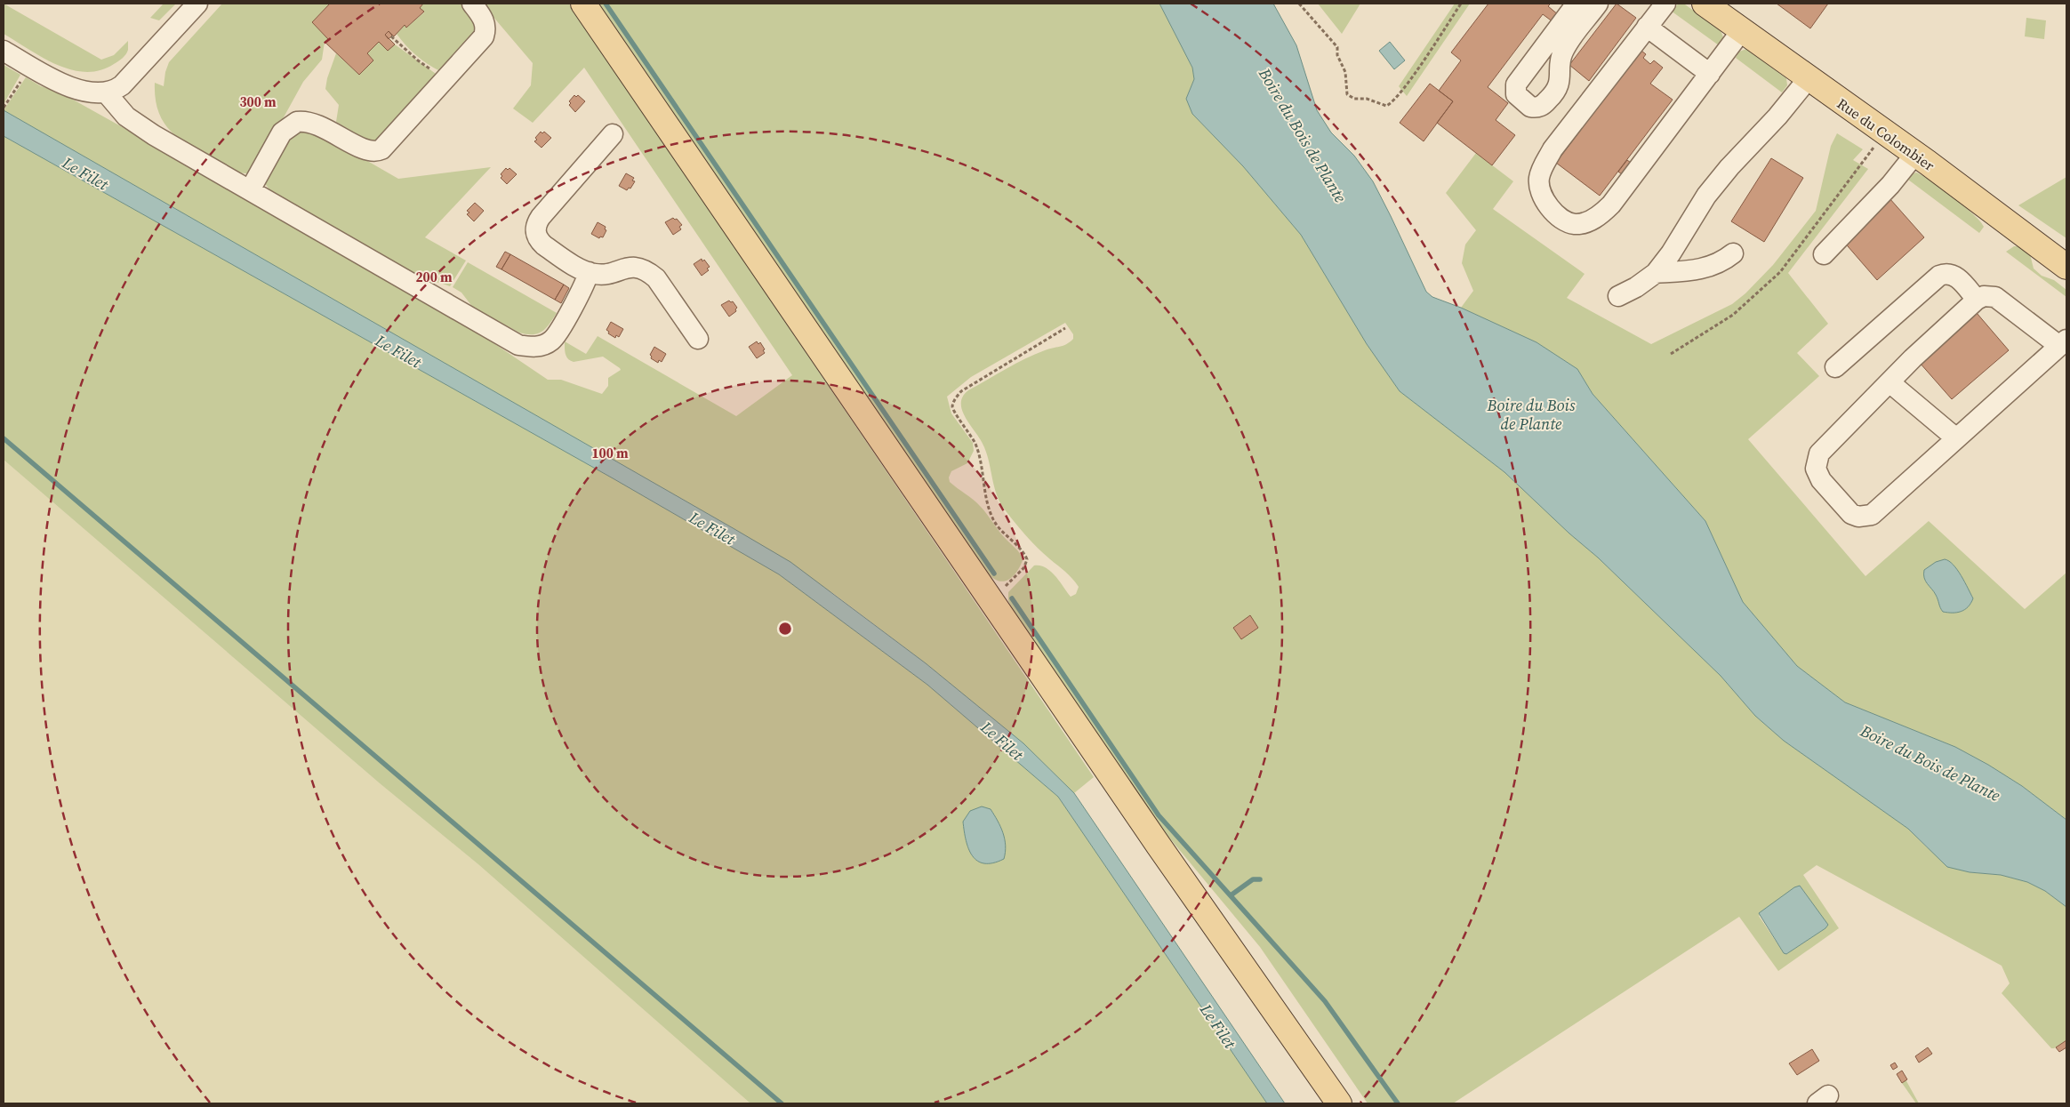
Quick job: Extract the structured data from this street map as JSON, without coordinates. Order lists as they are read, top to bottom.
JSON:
{
  "streets": {
    "main road": ["Rue du Colombier"]
  },
  "water": ["Boire du Bois de Plante", "Le Filet"],
  "rings": ["300 m", "200 m", "100 m"]
}
